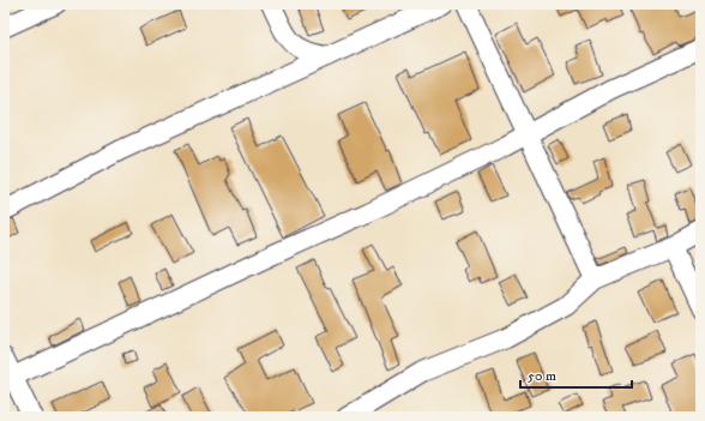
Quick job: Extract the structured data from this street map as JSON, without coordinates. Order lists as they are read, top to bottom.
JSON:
{
  "scale_bar": "50 m"
}
